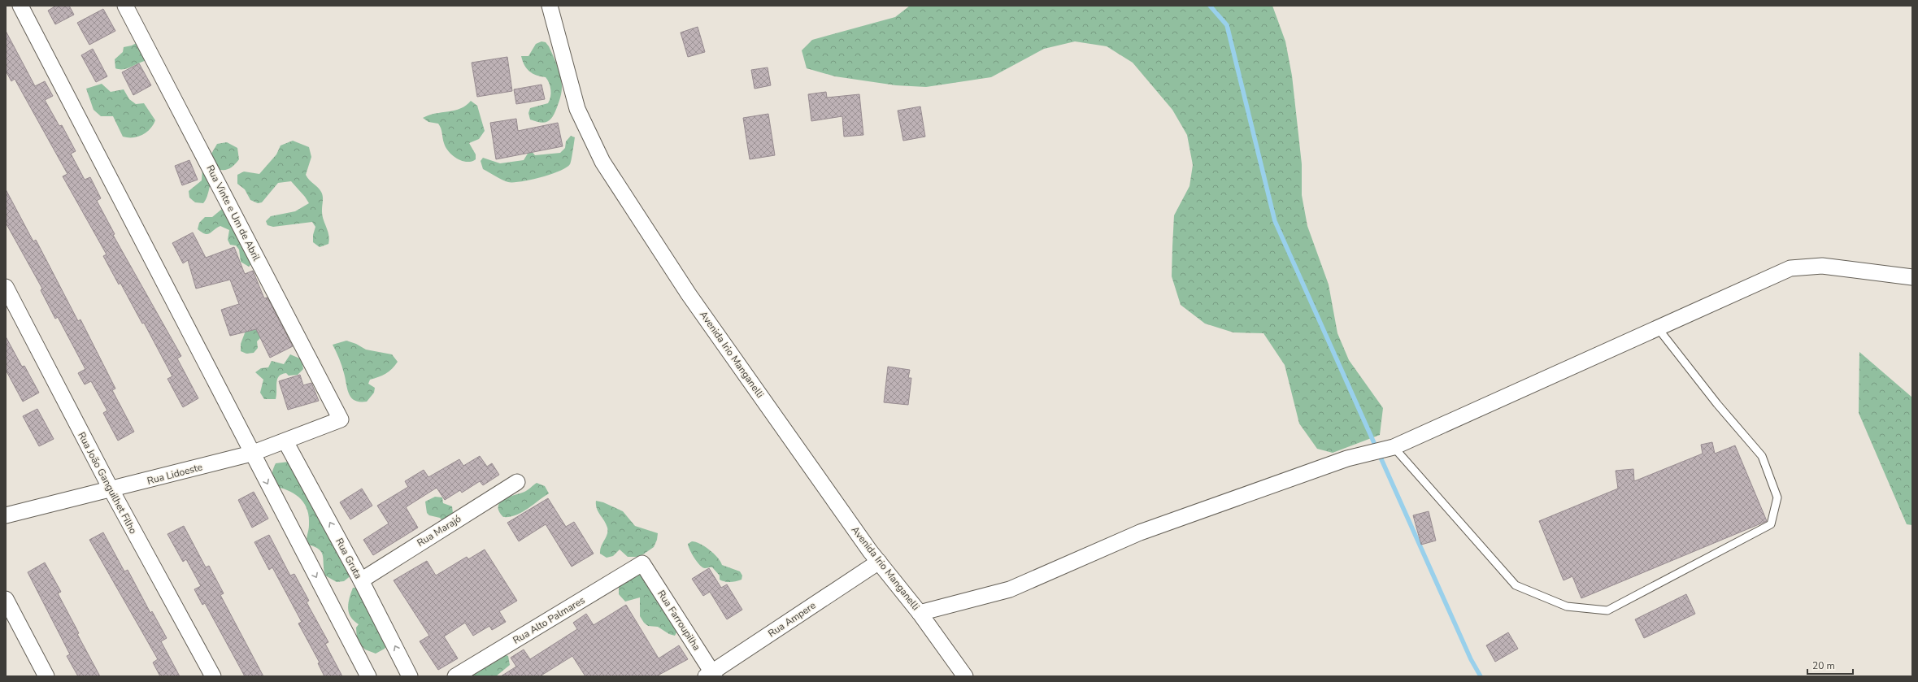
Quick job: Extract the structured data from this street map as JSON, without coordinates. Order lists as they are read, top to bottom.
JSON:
{
  "streets": {
    "street": [
      "Rua Vinte e Um de Abril",
      "Avenida Irio Manganelli",
      "Rua Lidoeste",
      "Rua João Ganguilhet Filho",
      "Rua Marajó",
      "Rua Gruta",
      "Rua Ampere",
      "Rua Alto Palmares",
      "Rua Farroupilha"
    ]
  },
  "crossings": [
    ["Rua Vinte e Um de Abril", "Rua Lidoeste"],
    ["Avenida Irio Manganelli", "Rua Ampere"],
    ["Rua Lidoeste", "Rua João Ganguilhet Filho"],
    ["Rua Lidoeste", "Rua Gruta"],
    ["Rua Marajó", "Rua Gruta"],
    ["Rua Ampere", "Rua Farroupilha"],
    ["Rua Alto Palmares", "Rua Farroupilha"]
  ],
  "scale_bar": "20 m"
}
